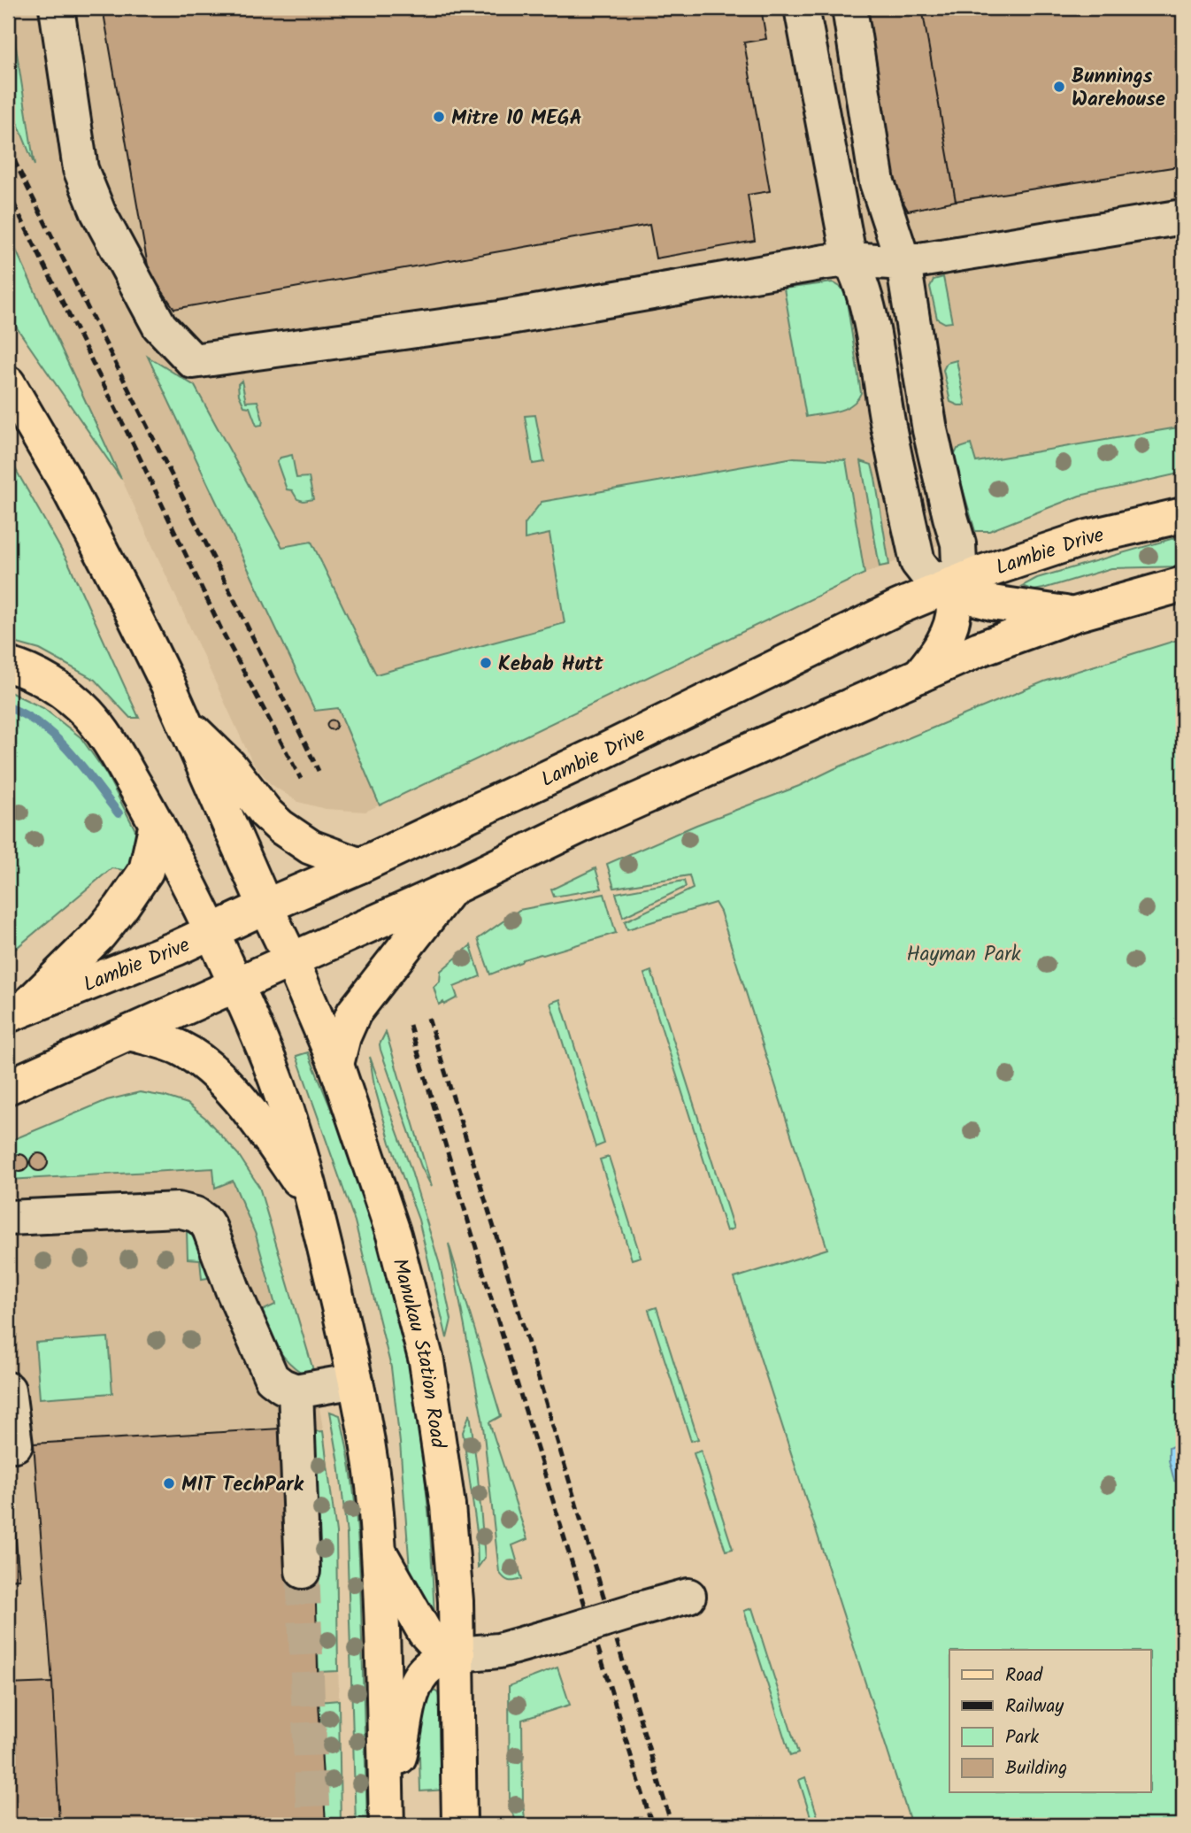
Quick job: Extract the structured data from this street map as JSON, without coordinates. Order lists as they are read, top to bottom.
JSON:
{
  "streets": {
    "main road": ["Lambie Drive", "Manukau Station Road"]
  },
  "crossings": [
    ["Lambie Drive", "Manukau Station Road"]
  ],
  "parks": ["Hayman Park"],
  "places": [
    "Bunnings Warehouse",
    "Mitre 10 MEGA",
    "Kebab Hutt",
    "MIT TechPark"
  ],
  "legend": [
    "Road",
    "Railway",
    "Park",
    "Building"
  ]
}
